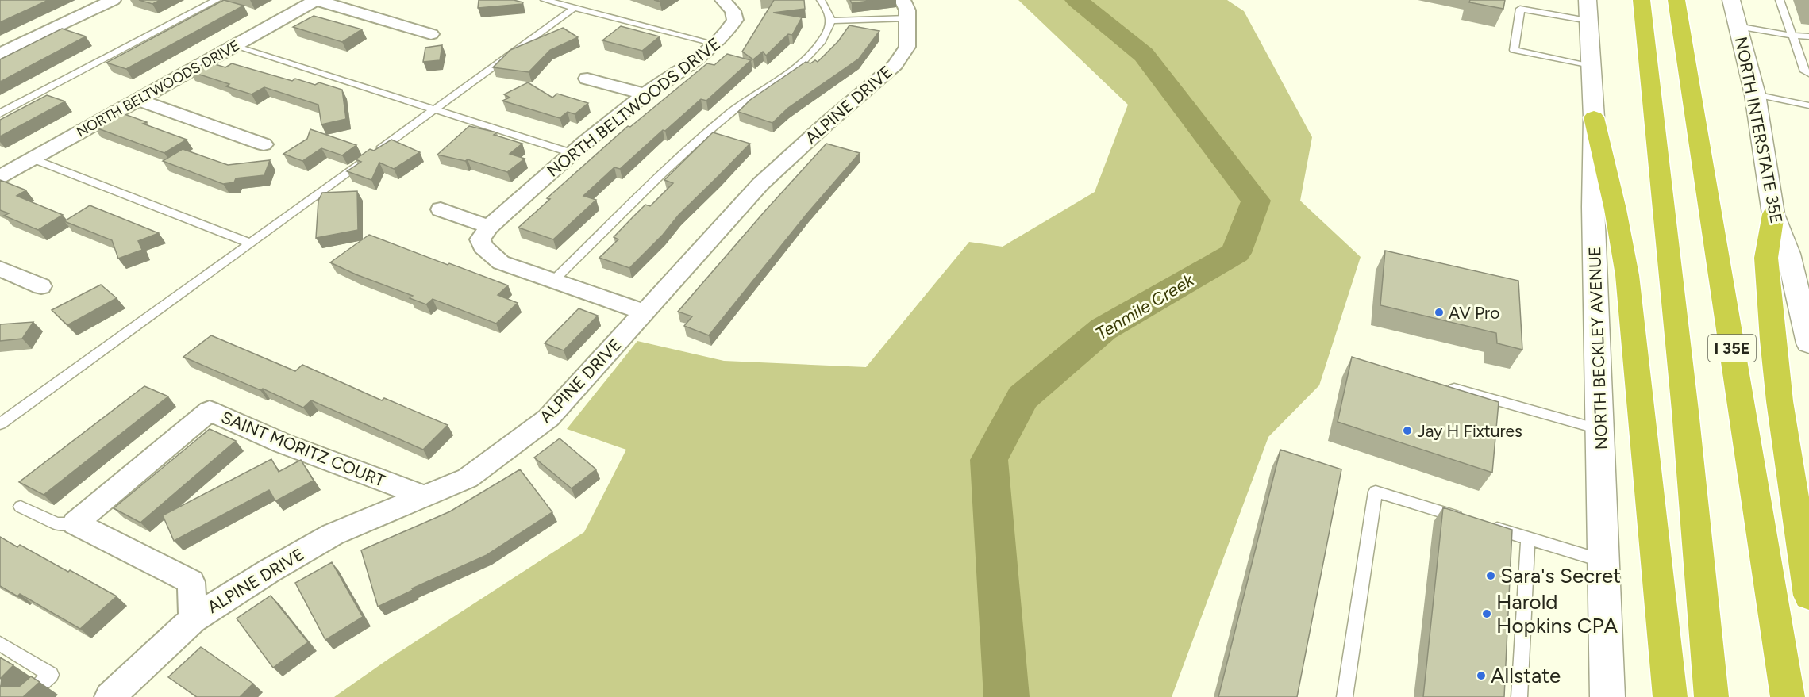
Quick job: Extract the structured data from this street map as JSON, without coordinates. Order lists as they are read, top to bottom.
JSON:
{
  "streets": {
    "highway": ["I 35E"],
    "main road": ["NORTH INTERSTATE 35E", "NORTH BECKLEY AVENUE"],
    "street": ["NORTH BELTWOODS DRIVE", "ALPINE DRIVE", "SAINT MORITZ COURT"]
  },
  "crossings": [
    ["ALPINE DRIVE", "SAINT MORITZ COURT"]
  ],
  "water": ["Tenmile Creek"],
  "places": [
    "AV Pro",
    "Jay H Fixtures",
    "Sara's Secret",
    "Harold Hopkins CPA",
    "Allstate"
  ]
}
